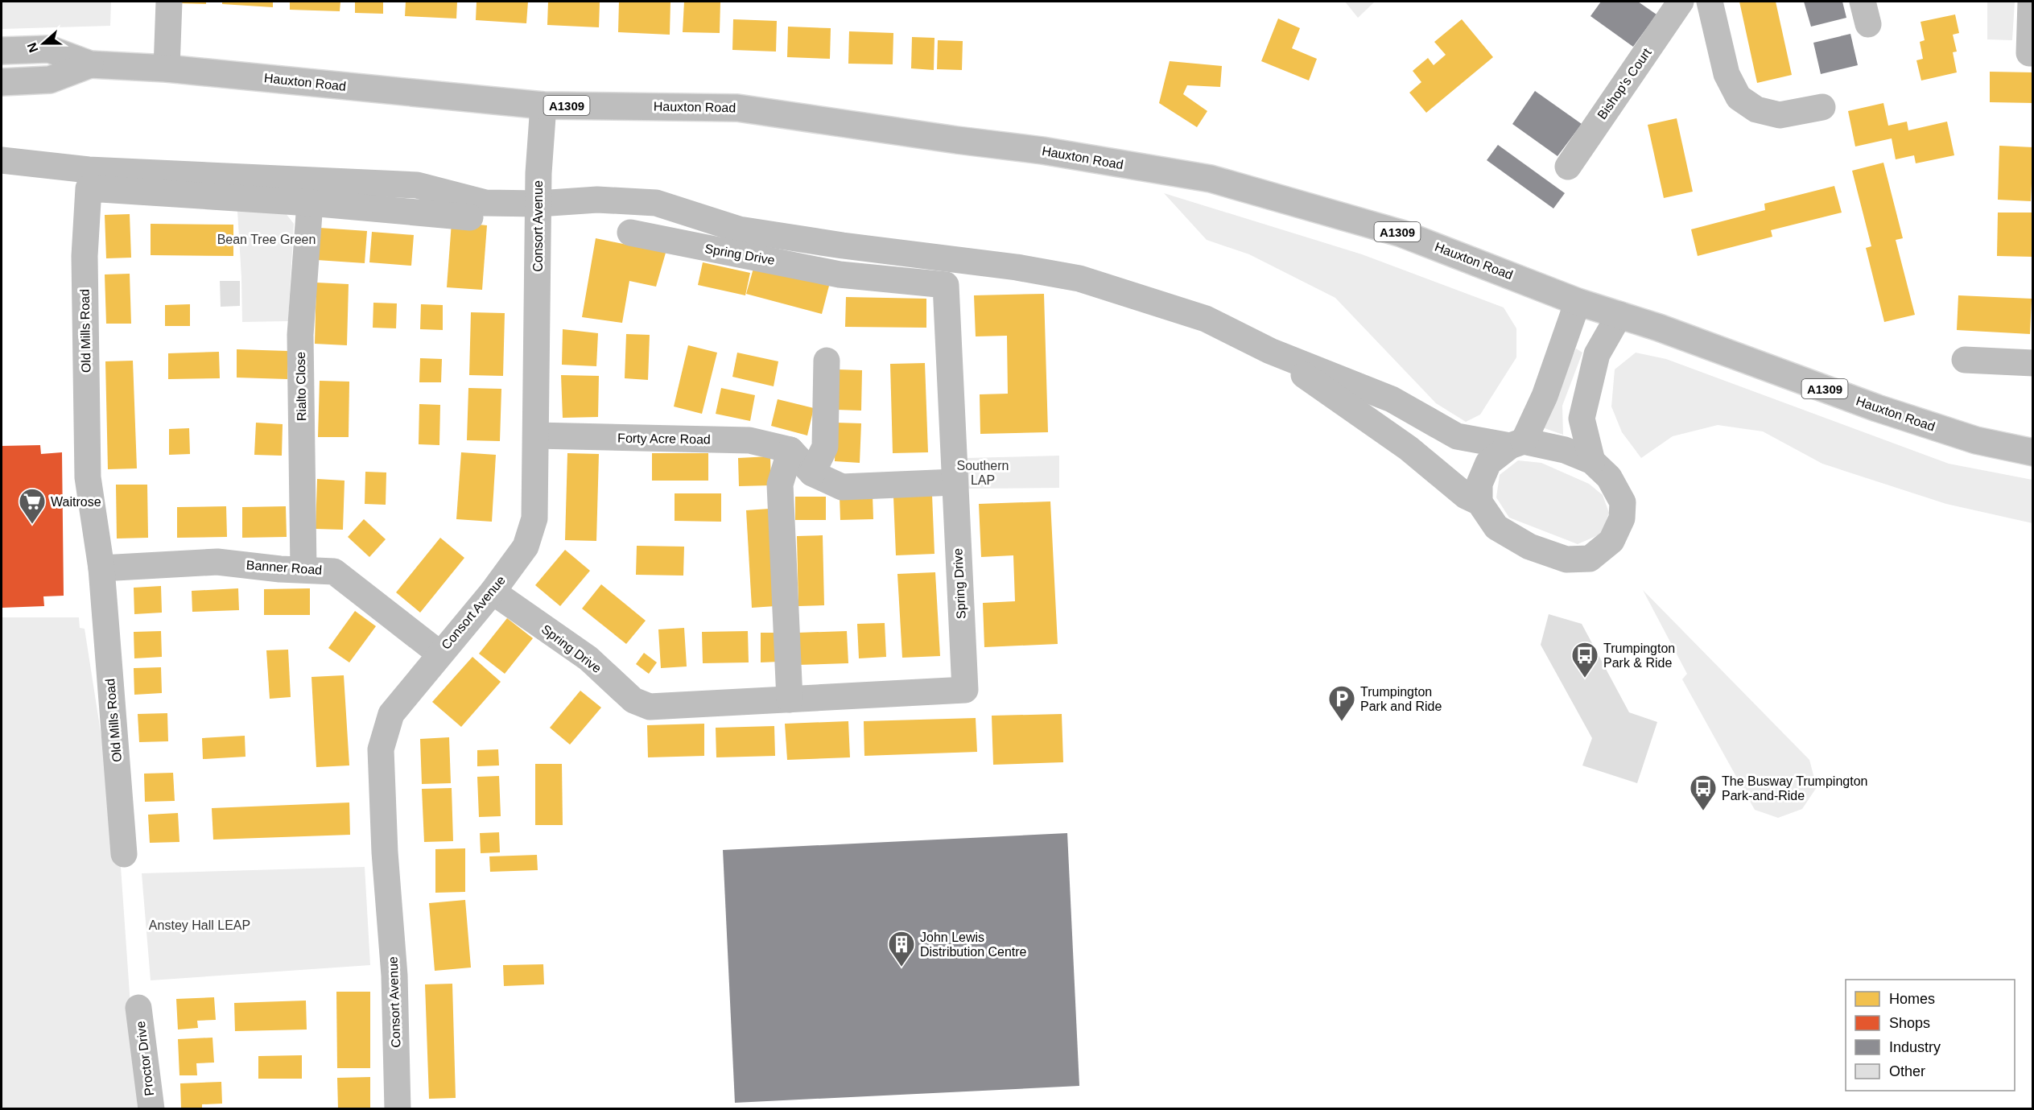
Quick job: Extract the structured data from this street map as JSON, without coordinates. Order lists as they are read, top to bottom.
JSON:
{
  "streets": {
    "street": [
      "Hauxton Road",
      "Bishop's Court",
      "A1309",
      "Consort Avenue",
      "Spring Drive",
      "Old Mills Road",
      "Rialto Close",
      "Forty Acre Road",
      "Banner Road",
      "Proctor Drive"
    ]
  },
  "crossings": [
    ["Hauxton Road", "Consort Avenue"],
    ["Consort Avenue", "Spring Drive"],
    ["Consort Avenue", "Forty Acre Road"],
    ["Consort Avenue", "Banner Road"],
    ["Old Mills Road", "Rialto Close"],
    ["Old Mills Road", "Banner Road"],
    ["Rialto Close", "Banner Road"]
  ],
  "parks": ["Bean Tree Green", "Southern LAP", "Anstey Hall LEAP"],
  "places": {
    "supermarket": ["Waitrose"],
    "bus stop": ["Trumpington Park & Ride", "The Busway Trumpington Park-and-Ride"],
    "parking": ["Trumpington Park and Ride"],
    "building": ["John Lewis Distribution Centre"]
  },
  "legend": [
    "Homes",
    "Shops",
    "Industry",
    "Other"
  ],
  "north": "left"
}
